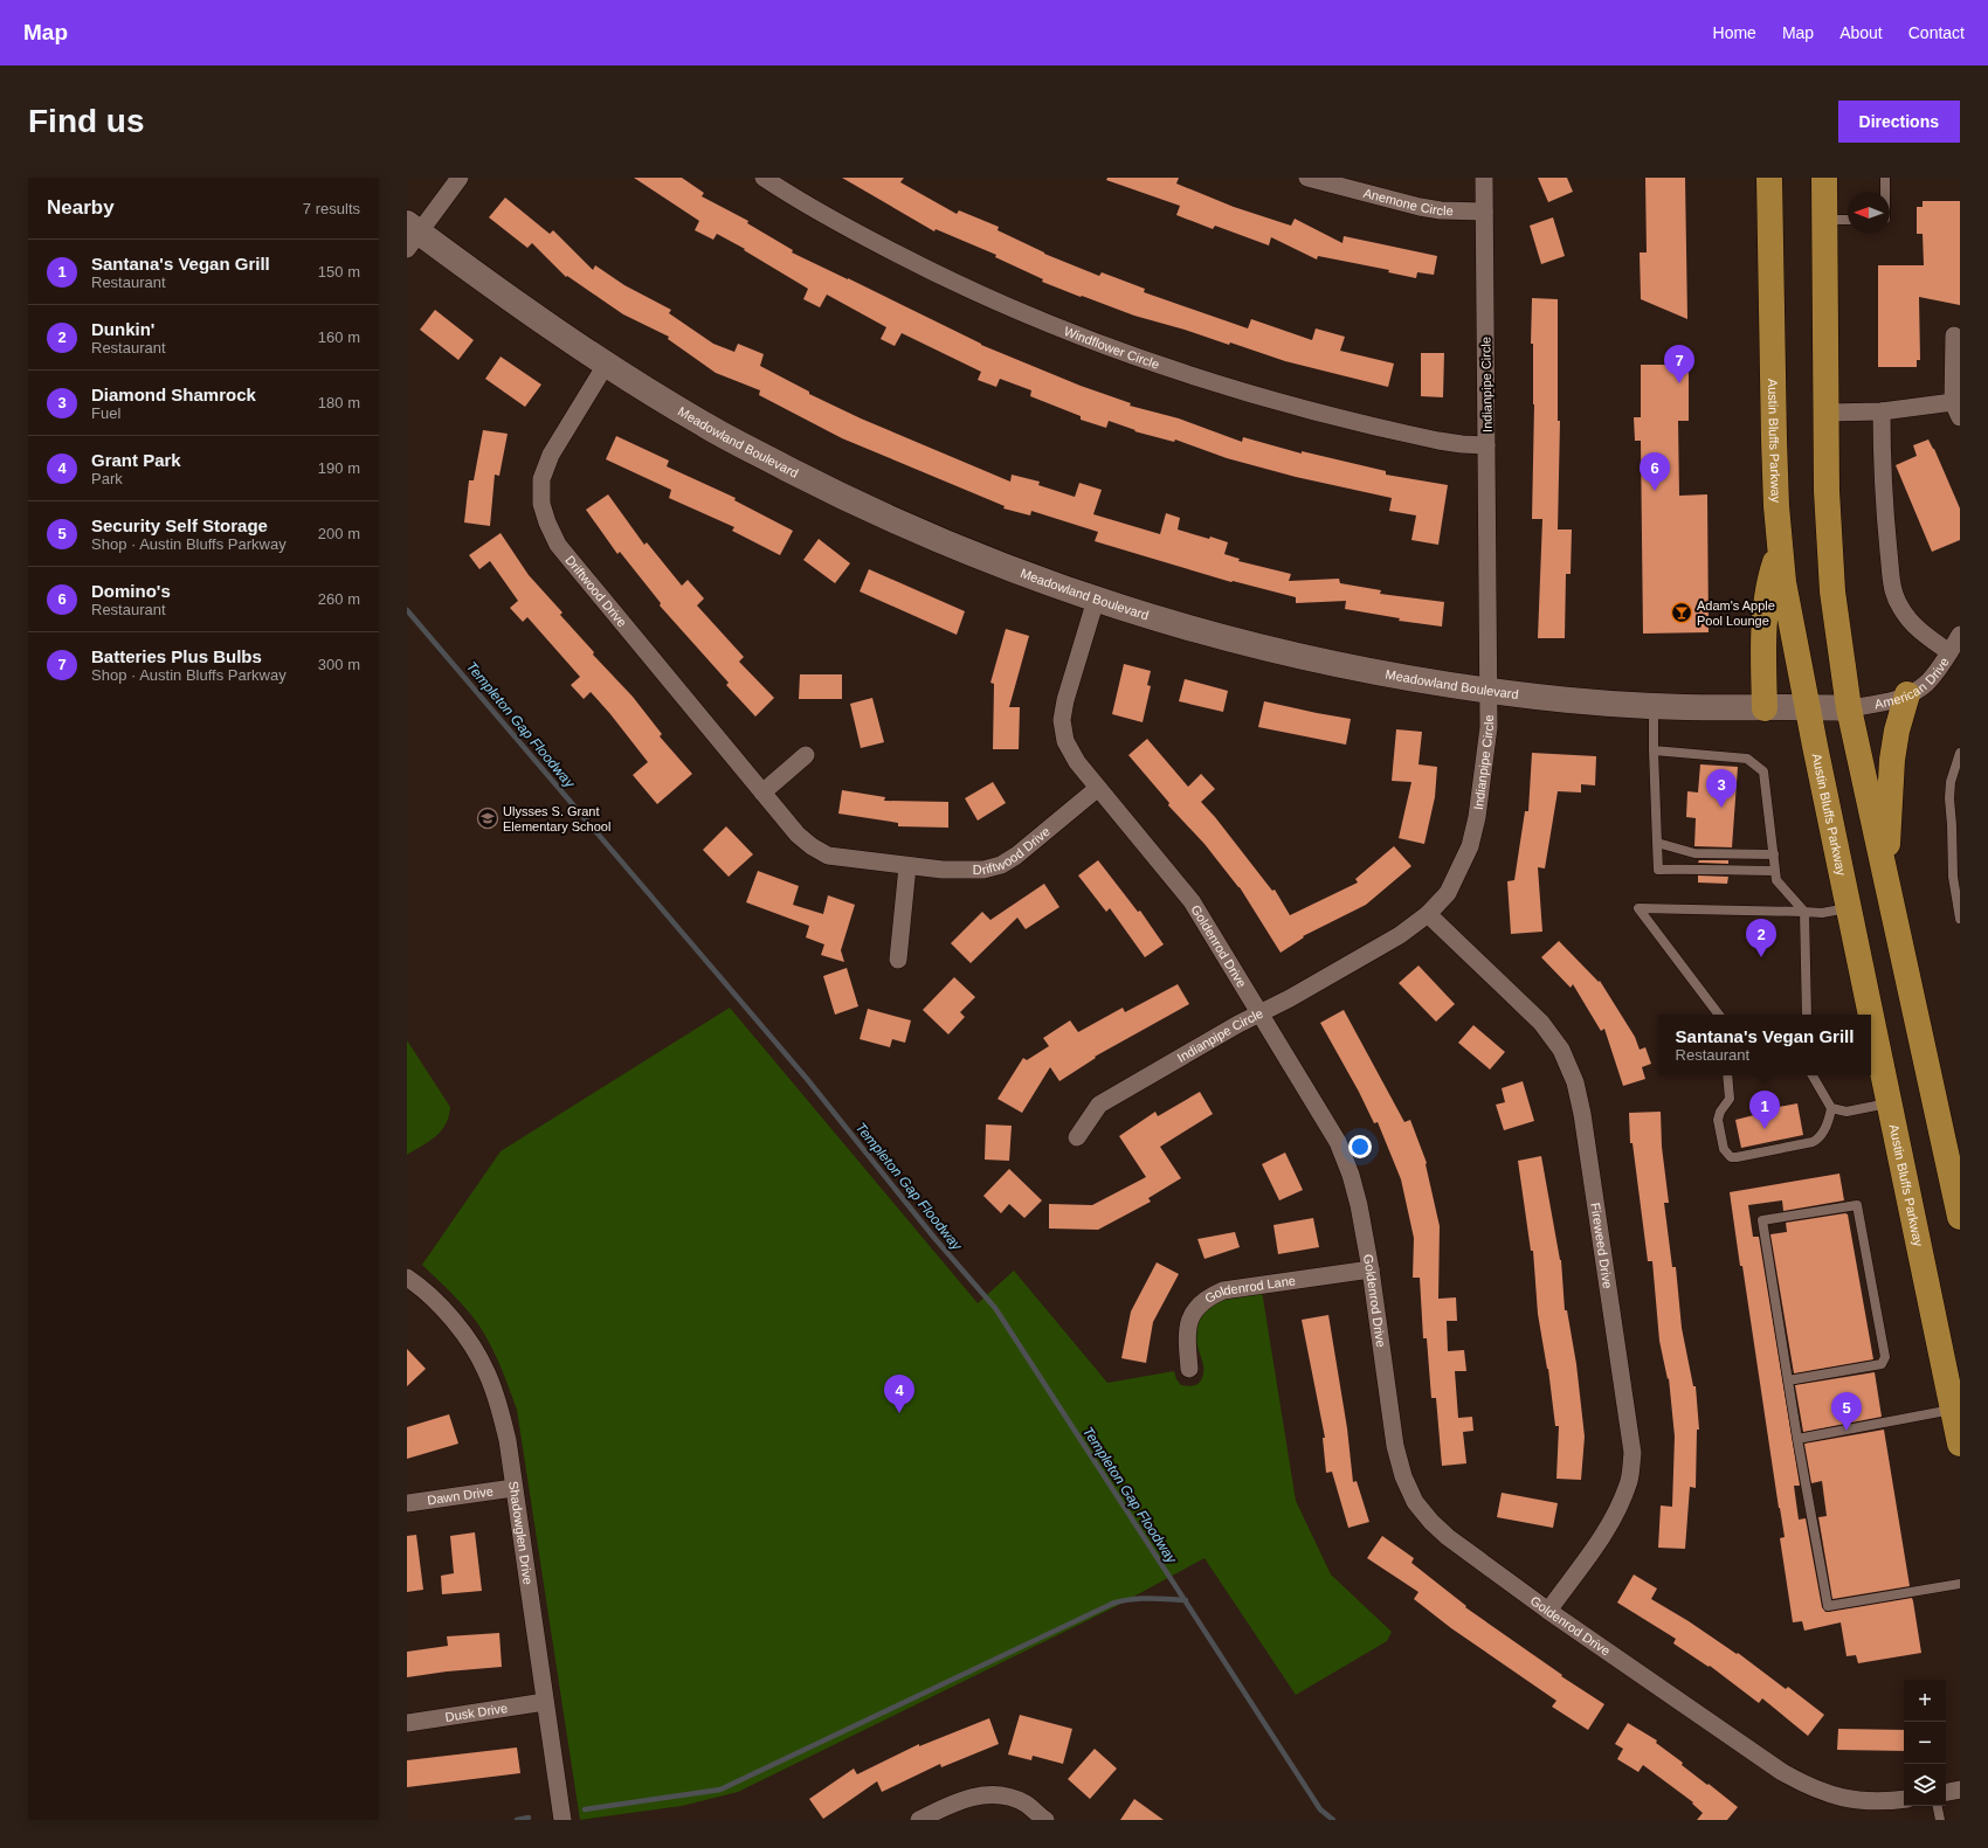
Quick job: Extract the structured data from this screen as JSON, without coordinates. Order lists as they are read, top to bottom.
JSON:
{
  "streets": {
    "main road": ["Austin Bluffs Parkway"],
    "street": [
      "Anemone Circle",
      "Windflower Circle",
      "Indianpipe Circle",
      "Meadowland Boulevard",
      "Driftwood Drive",
      "American Drive",
      "Goldenrod Drive",
      "Fireweed Drive",
      "Goldenrod Lane",
      "Dawn Drive",
      "Shadowglen Drive",
      "Dusk Drive"
    ]
  },
  "crossings": [
    ["Anemone Circle", "Indianpipe Circle"],
    ["Windflower Circle", "Indianpipe Circle"],
    ["Indianpipe Circle", "Meadowland Boulevard"],
    ["Indianpipe Circle", "Goldenrod Drive"],
    ["Indianpipe Circle", "Fireweed Drive"],
    ["Austin Bluffs Parkway", "Meadowland Boulevard"],
    ["Meadowland Boulevard", "Driftwood Drive"],
    ["Meadowland Boulevard", "American Drive"],
    ["Meadowland Boulevard", "Goldenrod Drive"],
    ["Driftwood Drive", "Goldenrod Drive"],
    ["Goldenrod Drive", "Fireweed Drive"],
    ["Goldenrod Drive", "Goldenrod Lane"],
    ["Dawn Drive", "Shadowglen Drive"],
    ["Shadowglen Drive", "Dusk Drive"]
  ],
  "water": ["Templeton Gap Floodway"],
  "places": {
    "bar": ["Adam's Apple Pool Lounge"],
    "school or university": ["Ulysses S. Grant Elementary School"]
  },
  "north": "left",
  "page": {
    "header": "Map",
    "nav": [
      "Home",
      "Map",
      "About",
      "Contact"
    ],
    "buttons": "Directions",
    "title": "Find us",
    "heading": ["Nearby", "7 results"],
    "list": [
      {
        "mark": "1",
        "name": "Santana's Vegan Grill",
        "note": "Restaurant",
        "value": "150 m"
      },
      {
        "mark": "2",
        "name": "Dunkin'",
        "note": "Restaurant",
        "value": "160 m"
      },
      {
        "mark": "3",
        "name": "Diamond Shamrock",
        "note": "Fuel",
        "value": "180 m"
      },
      {
        "mark": "4",
        "name": "Grant Park",
        "note": "Park",
        "value": "190 m"
      },
      {
        "mark": "5",
        "name": "Security Self Storage",
        "note": "Shop · Austin Bluffs Parkway",
        "value": "200 m"
      },
      {
        "mark": "6",
        "name": "Domino's",
        "note": "Restaurant",
        "value": "260 m"
      },
      {
        "mark": "7",
        "name": "Batteries Plus Bulbs",
        "note": "Shop · Austin Bluffs Parkway",
        "value": "300 m"
      }
    ],
    "pins": [
      "7",
      "6",
      "3",
      "2",
      "1",
      "4",
      "5"
    ],
    "popup": ["Santana's Vegan Grill", "Restaurant"],
    "map_buttons": ["+", "−"]
  }
}
